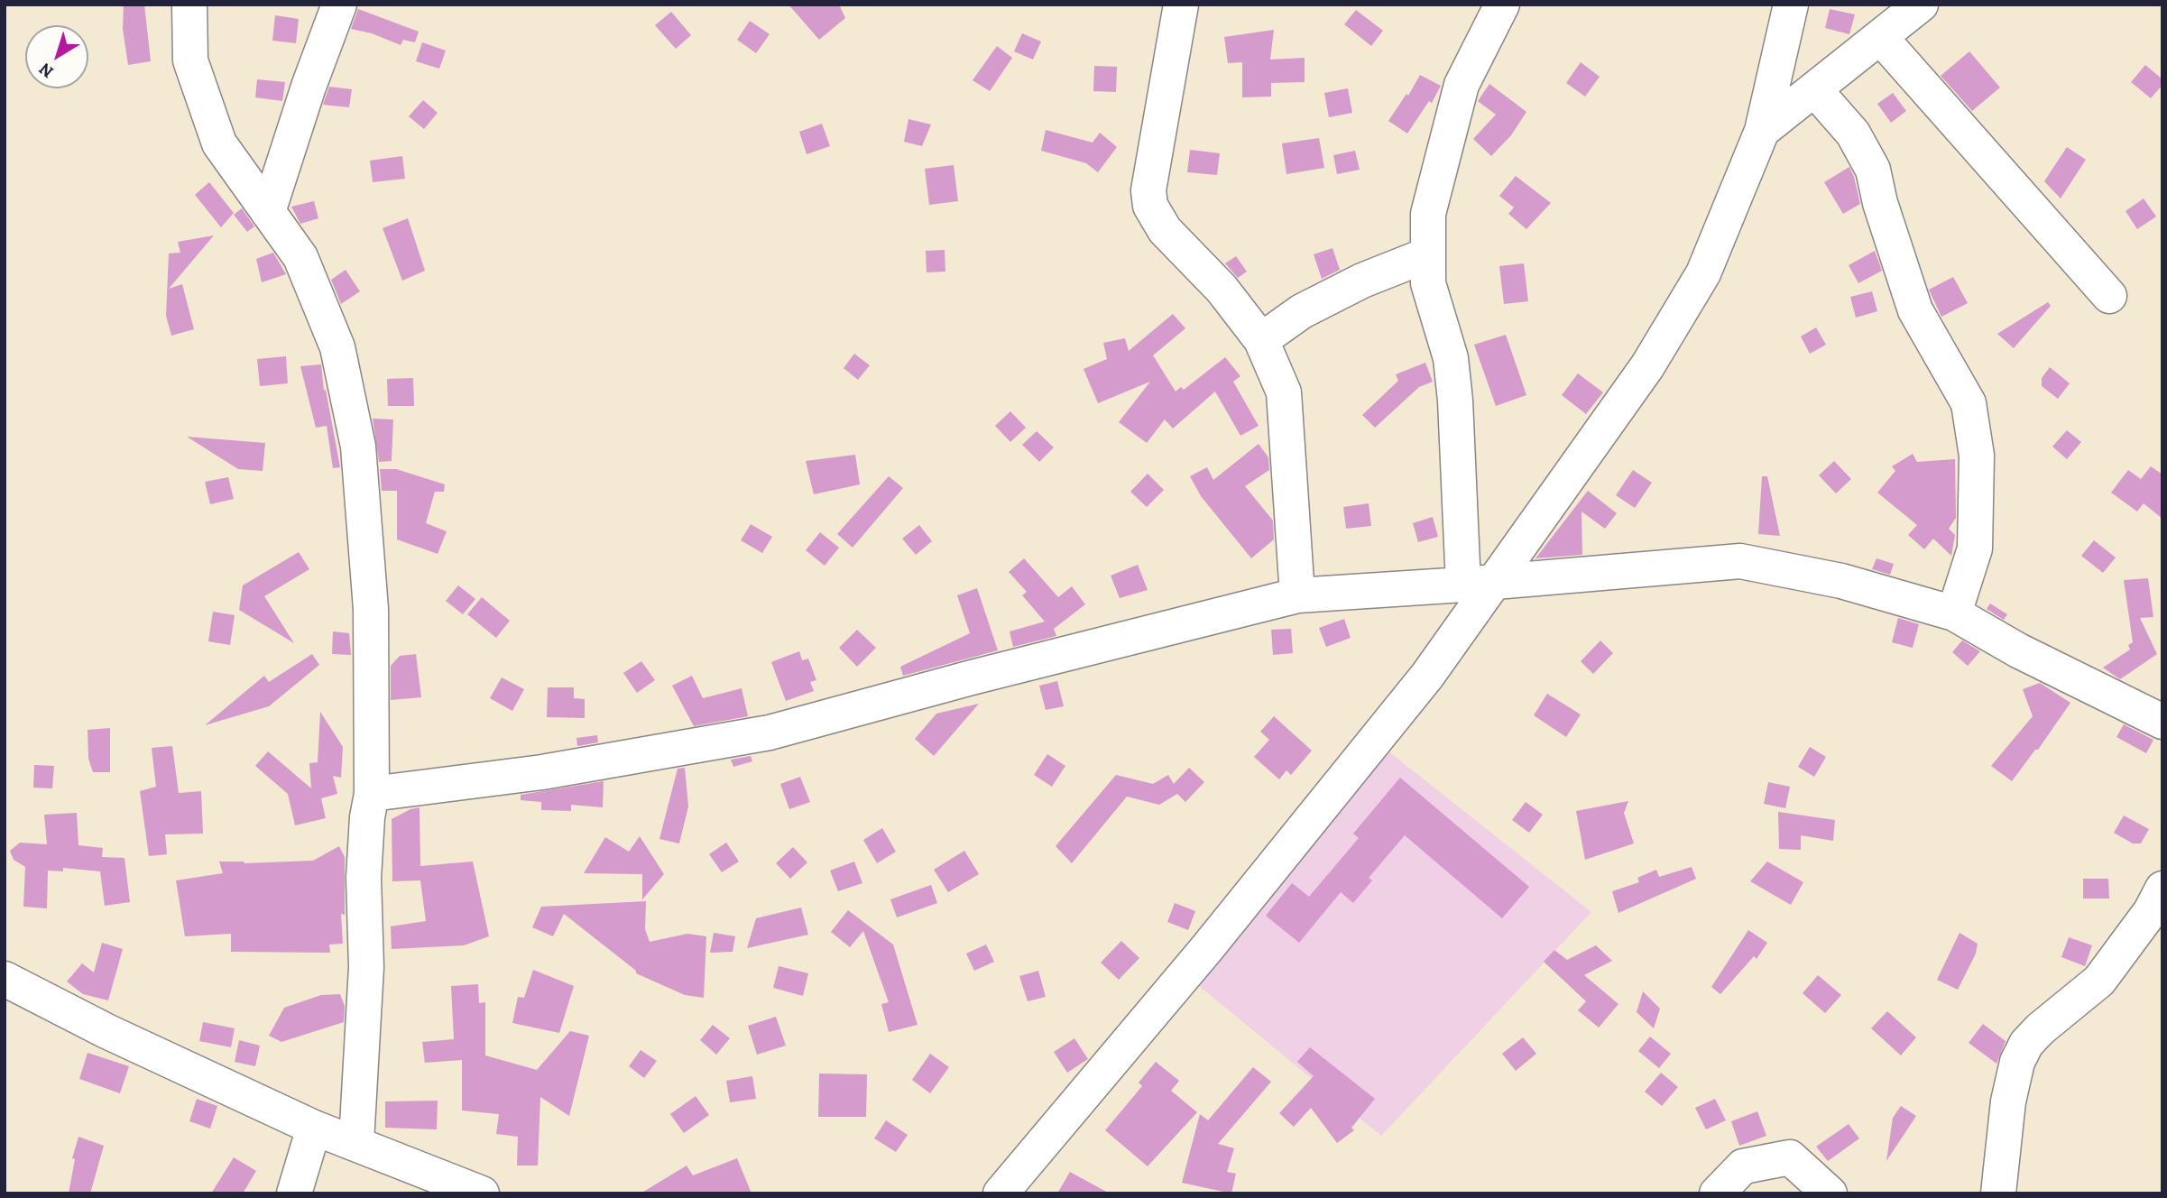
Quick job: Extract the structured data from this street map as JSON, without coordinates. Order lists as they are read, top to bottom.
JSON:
{
  "north": "bottom left"
}
